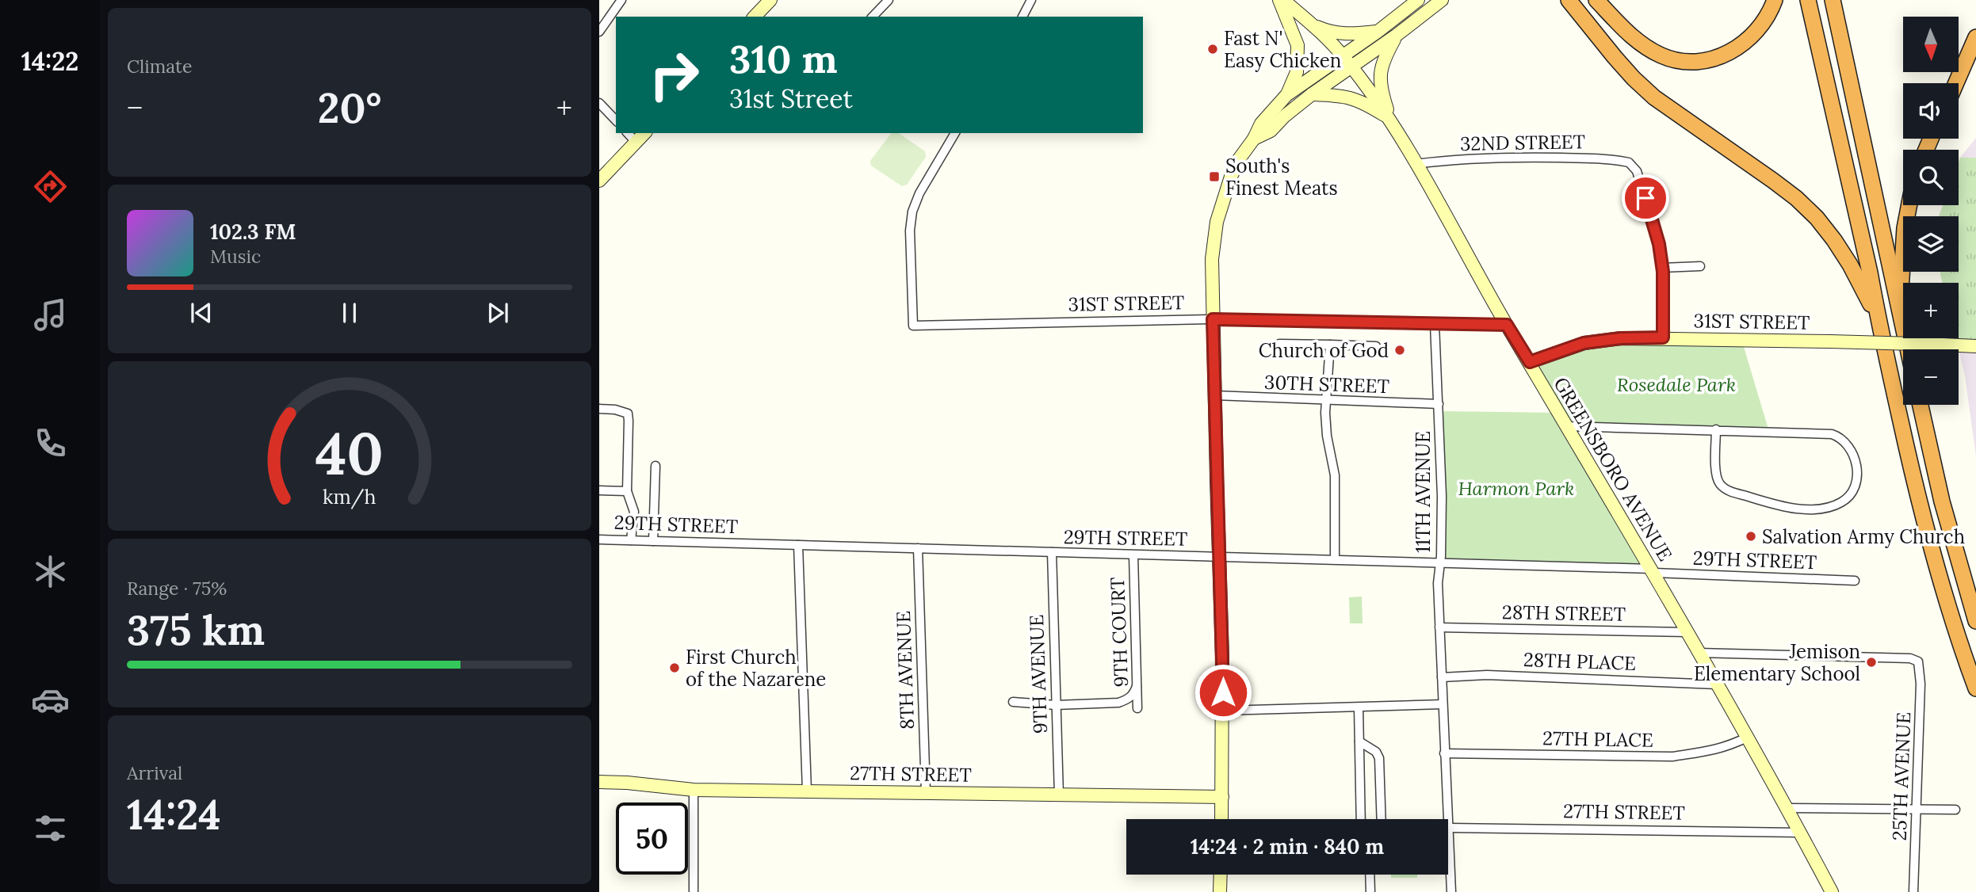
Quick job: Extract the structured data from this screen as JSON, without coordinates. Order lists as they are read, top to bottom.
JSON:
{
  "streets": {
    "main road": ["31ST STREET", "GREENSBORO AVENUE", "27TH STREET"],
    "street": [
      "32ND STREET",
      "30TH STREET",
      "11TH AVENUE",
      "29TH STREET",
      "28TH STREET",
      "9TH COURT",
      "28TH PLACE",
      "8TH AVENUE",
      "9TH AVENUE",
      "27TH PLACE",
      "25TH AVENUE"
    ]
  },
  "crossings": [
    ["32ND STREET", "GREENSBORO AVENUE"],
    ["31ST STREET", "GREENSBORO AVENUE"],
    ["31ST STREET", "11TH AVENUE"],
    ["30TH STREET", "11TH AVENUE"],
    ["GREENSBORO AVENUE", "29TH STREET"],
    ["GREENSBORO AVENUE", "28TH STREET"],
    ["GREENSBORO AVENUE", "28TH PLACE"],
    ["GREENSBORO AVENUE", "27TH PLACE"],
    ["GREENSBORO AVENUE", "27TH STREET"],
    ["GREENSBORO AVENUE", "25TH AVENUE"],
    ["11TH AVENUE", "29TH STREET"],
    ["11TH AVENUE", "28TH STREET"],
    ["11TH AVENUE", "28TH PLACE"],
    ["29TH STREET", "9TH COURT"],
    ["29TH STREET", "8TH AVENUE"],
    ["29TH STREET", "9TH AVENUE"],
    ["8TH AVENUE", "27TH STREET"],
    ["9TH AVENUE", "27TH STREET"]
  ],
  "parks": ["Rosedale Park", "Harmon Park"],
  "places": {
    "other": [
      "Fast N' Easy Chicken",
      "Church of God",
      "Salvation Army Church",
      "Jemison Elementary School",
      "First Church of the Nazarene"
    ],
    "transit": ["South's Finest Meats"]
  },
  "north": "bottom",
  "page": {
    "tabs": "14:22",
    "tile": [
      "Climate",
      ["Range · 75%", "375 km"],
      ["Arrival", "14:24"]
    ],
    "map_buttons": ["+", "−"],
    "turn": ["310 m", "31st Street"],
    "heat": ["−", "20°", "+"],
    "song": ["102.3 FM", "Music"],
    "limit": "50",
    "trip": "14:24 · 2 min · 840 m",
    "gauge": ["40", "km/h"]
  }
}
